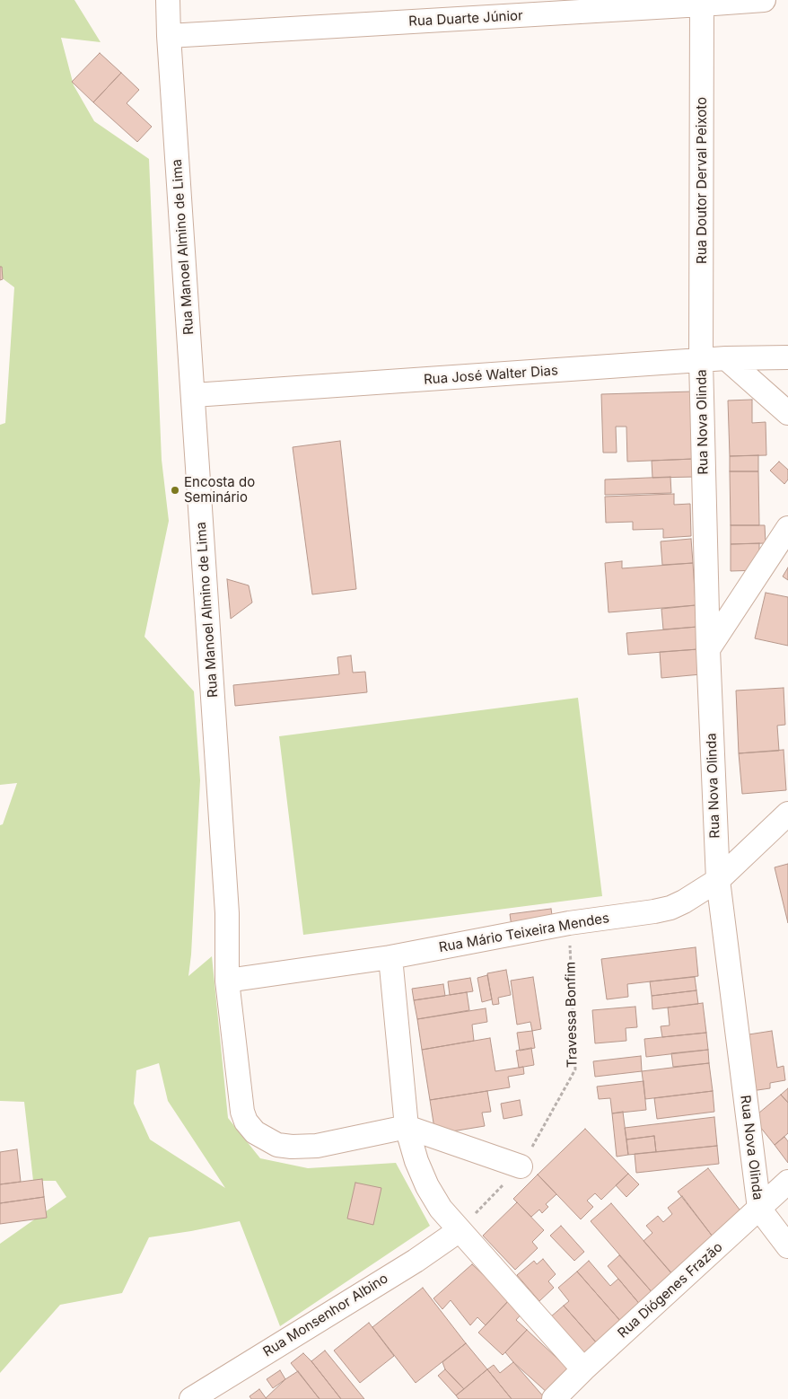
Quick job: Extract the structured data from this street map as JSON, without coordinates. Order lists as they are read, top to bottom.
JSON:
{
  "streets": {
    "street": [
      "Rua Duarte Júnior",
      "Rua Doutor Derval Peixoto",
      "Rua Manoel Almino de Lima",
      "Rua José Walter Dias",
      "Rua Nova Olinda",
      "Rua Mário Teixeira Mendes",
      "Rua Diógenes Frazão",
      "Rua Monsenhor Albino"
    ],
    "path": ["Travessa Bonfim"]
  },
  "crossings": [
    ["Rua Duarte Júnior", "Rua Doutor Derval Peixoto"],
    ["Rua Duarte Júnior", "Rua Manoel Almino de Lima"],
    ["Rua Doutor Derval Peixoto", "Rua José Walter Dias"],
    ["Rua Doutor Derval Peixoto", "Rua Nova Olinda"],
    ["Rua Manoel Almino de Lima", "Rua José Walter Dias"],
    ["Rua Manoel Almino de Lima", "Rua Mário Teixeira Mendes"],
    ["Rua José Walter Dias", "Rua Nova Olinda"],
    ["Rua Nova Olinda", "Rua Mário Teixeira Mendes"],
    ["Rua Nova Olinda", "Rua Diógenes Frazão"],
    ["Rua Mário Teixeira Mendes", "Travessa Bonfim"],
    ["Travessa Bonfim", "Rua Monsenhor Albino"]
  ],
  "places": ["Encosta do Seminário"]
}
